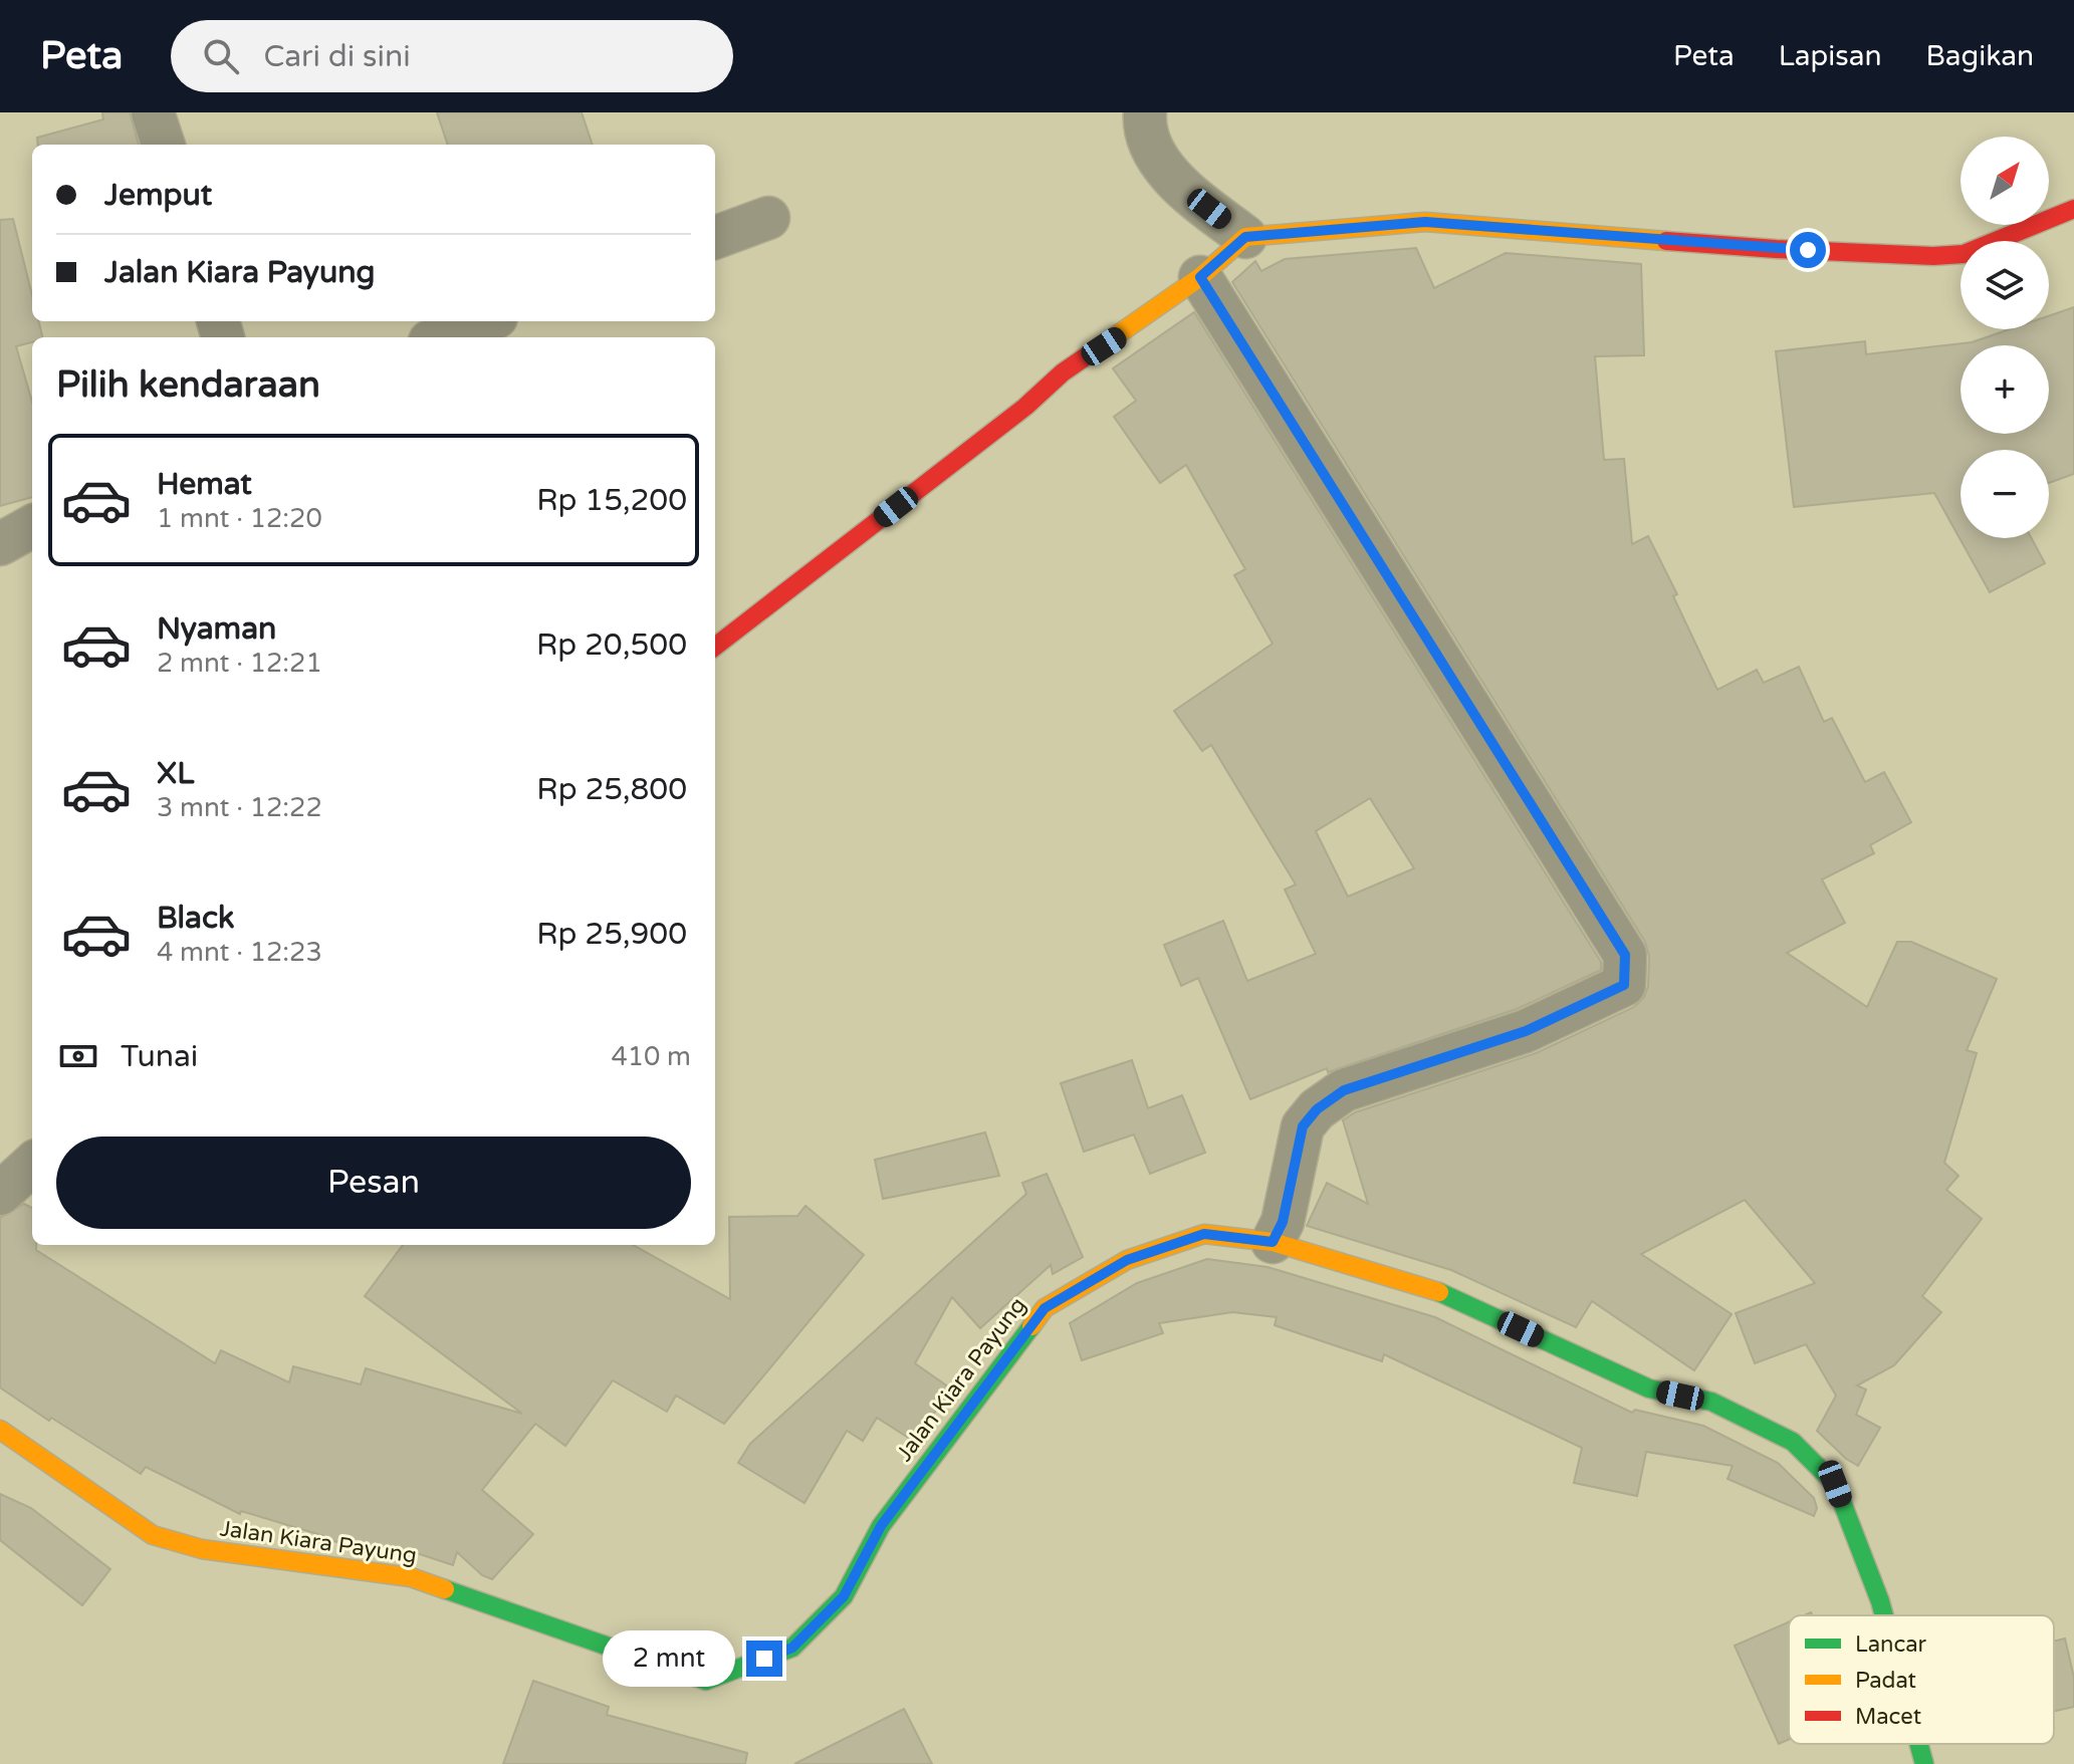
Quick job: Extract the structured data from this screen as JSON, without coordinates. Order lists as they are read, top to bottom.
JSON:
{
  "streets": {
    "street": ["Jalan Kiara Payung"]
  },
  "legend": ["Lancar", "Padat", "Macet"],
  "north": "top right",
  "page": {
    "header": "Peta",
    "search": "Cari di sini",
    "nav": ["Peta", "Lapisan", "Bagikan"],
    "map_buttons": ["+", "−"],
    "banner": ["Jemput", "Jalan Kiara Payung"],
    "heading": "Pilih kendaraan",
    "list": [
      {
        "name": "Hemat",
        "note": "1 mnt · 12:20",
        "value": "Rp 15,200"
      },
      {
        "name": "Nyaman",
        "note": "2 mnt · 12:21",
        "value": "Rp 20,500"
      },
      {
        "name": "XL",
        "note": "3 mnt · 12:22",
        "value": "Rp 25,800"
      },
      {
        "name": "Black",
        "note": "4 mnt · 12:23",
        "value": "Rp 25,900"
      }
    ],
    "pay": ["Tunai", "410 m"],
    "buttons": "Pesan",
    "bubble": "2 mnt"
  }
}
